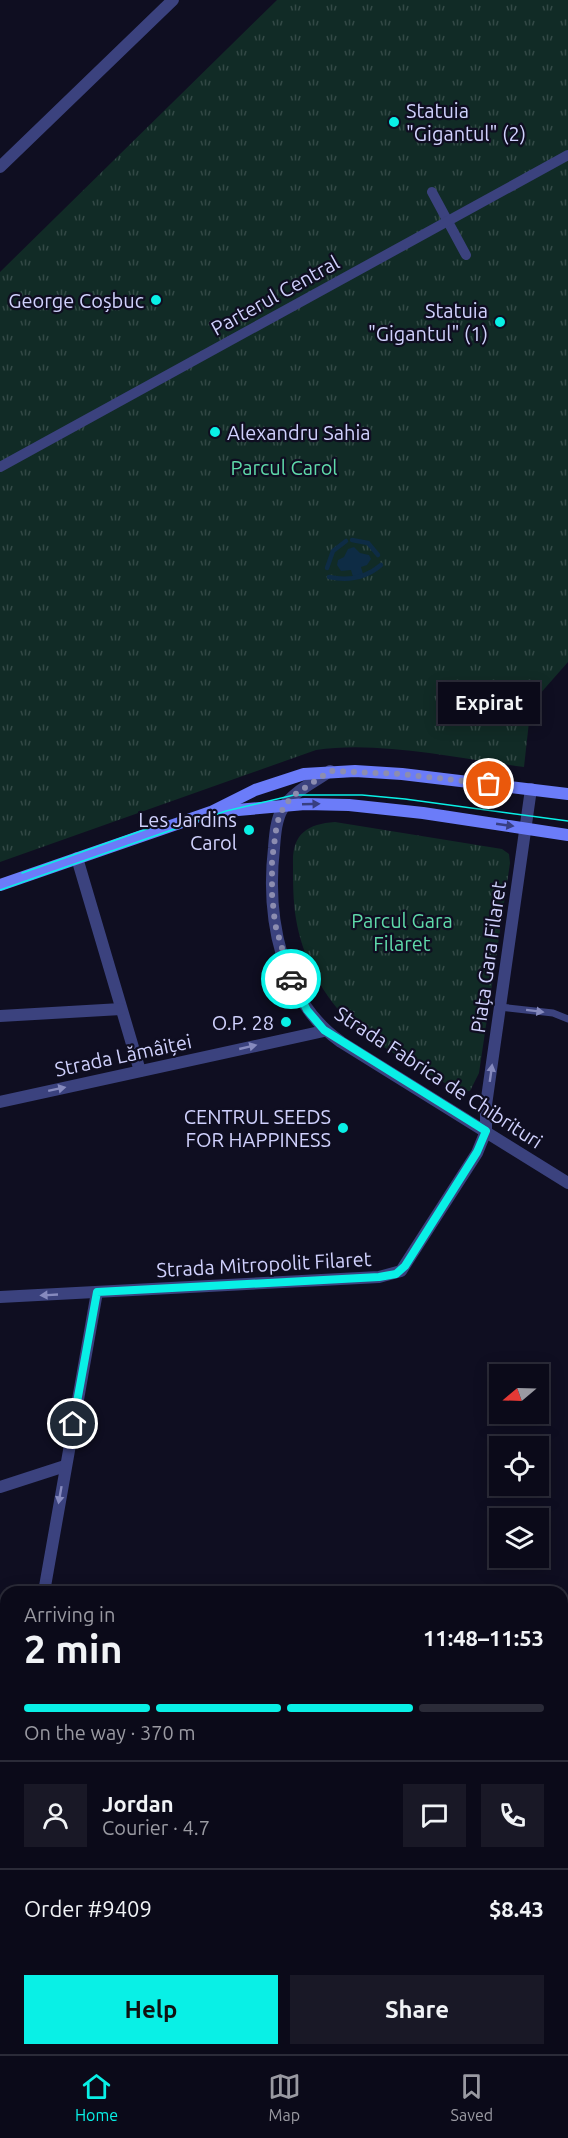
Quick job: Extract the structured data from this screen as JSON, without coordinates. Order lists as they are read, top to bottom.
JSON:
{
  "streets": {
    "street": [
      "Parterul Central",
      "Piața Gara Filaret",
      "Strada Lămâiței",
      "Strada Fabrica de Chibrituri",
      "Strada Mitropolit Filaret"
    ]
  },
  "crossings": [
    ["Piața Gara Filaret", "Strada Fabrica de Chibrituri"],
    ["Piața Gara Filaret", "Strada Mitropolit Filaret"],
    ["Strada Lămâiței", "Strada Fabrica de Chibrituri"],
    ["Strada Fabrica de Chibrituri", "Strada Mitropolit Filaret"]
  ],
  "one_way": ["Piața Gara Filaret"],
  "parks": ["Parcul Carol", "Parcul Gara Filaret"],
  "places": [
    "Statuia \"Gigantul\" (2)",
    "George Coșbuc",
    "Statuia \"Gigantul\" (1)",
    "Alexandru Sahia",
    "Expirat",
    "Les Jardins Carol",
    "O.P. 28",
    "CENTRUL SEEDS FOR HAPPINESS"
  ],
  "north": "left",
  "page": {
    "bubble": "Expirat",
    "heading": ["2 min", "Arriving in", "11:48–11:53"],
    "panel": [
      "Jordan",
      "Courier · 4.7",
      "Order #9409",
      "$8.43"
    ],
    "bar": "On the way · 370 m",
    "buttons": ["Help", "Share"],
    "tabs": ["Home", "Map", "Saved"]
  }
}
